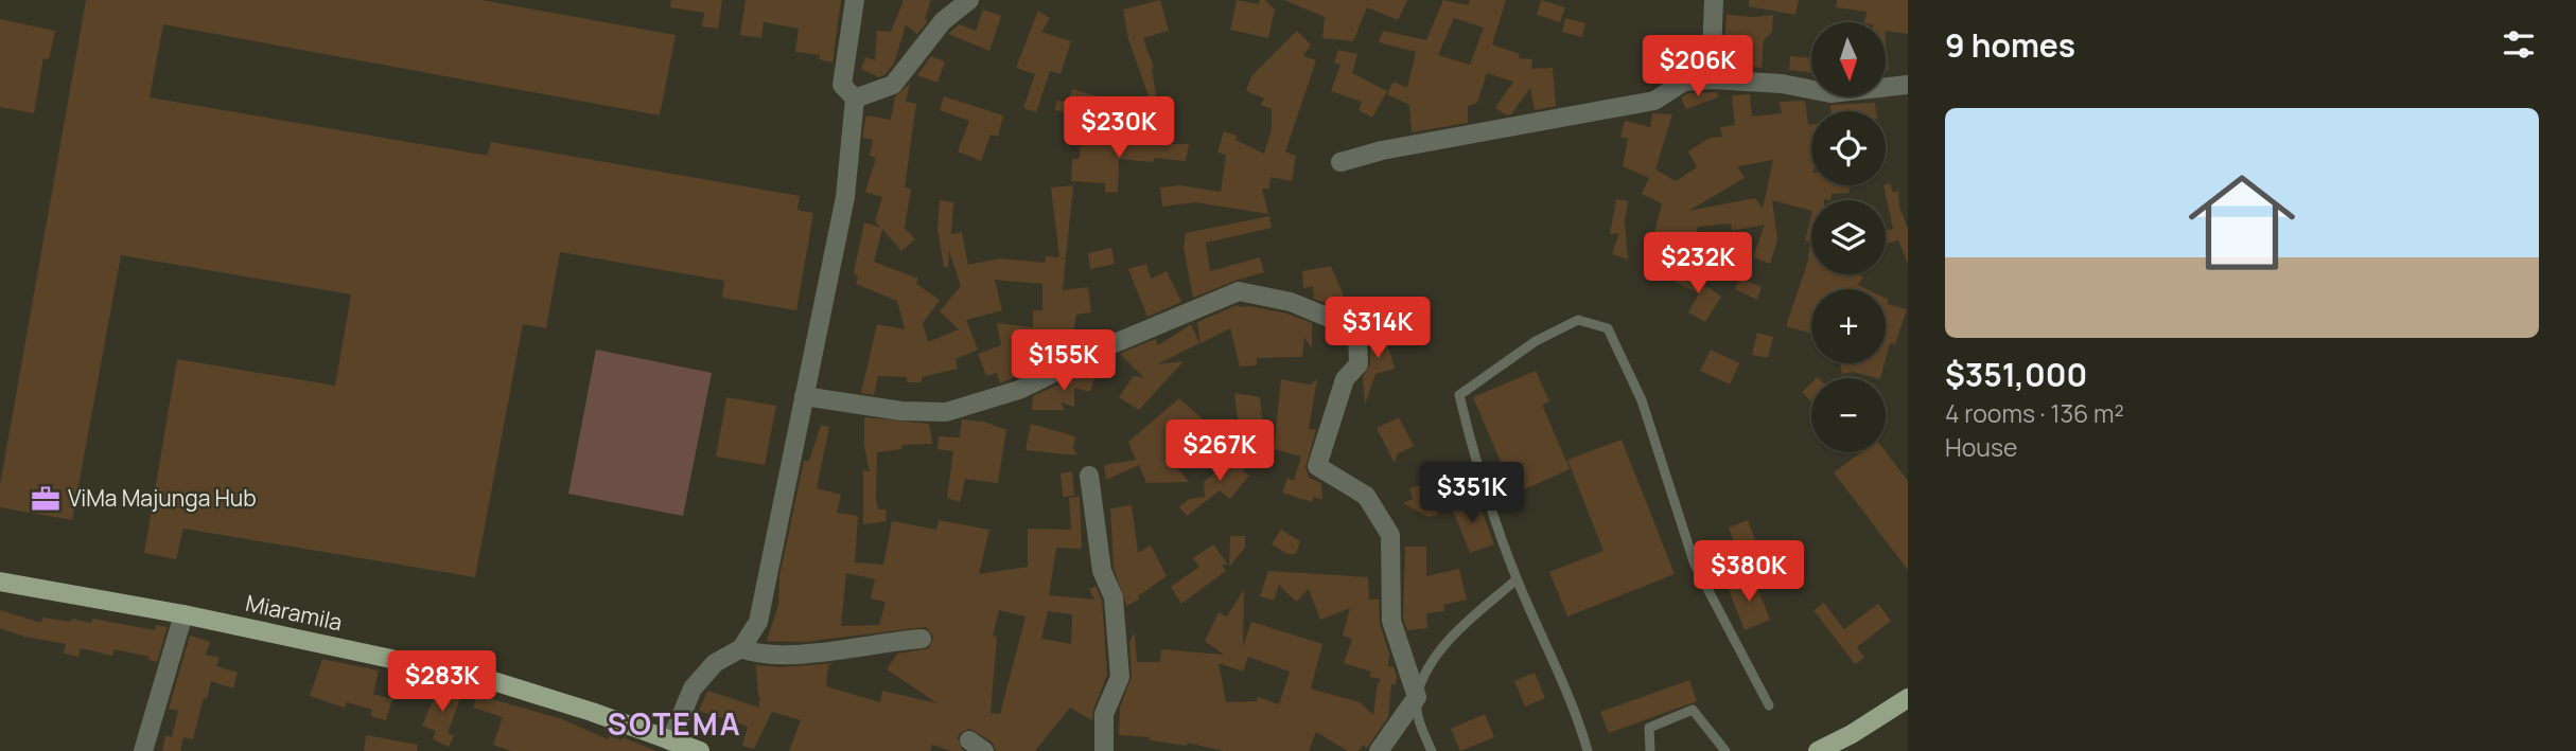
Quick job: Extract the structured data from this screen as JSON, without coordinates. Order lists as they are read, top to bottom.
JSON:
{
  "streets": {
    "main road": ["Miaramila"]
  },
  "districts": ["SOTEMA"],
  "places": {
    "office": ["ViMa Majunga Hub"]
  },
  "north": "bottom",
  "page": {
    "heading": "9 homes",
    "map_buttons": ["+", "−"],
    "price": [
      "$206K",
      "$230K",
      "$232K",
      "$314K",
      "$155K",
      "$267K",
      "$351K",
      "$380K",
      "$283K"
    ],
    "list": [
      {
        "name": "$351,000",
        "note": "4 rooms · 136 m² · House"
      }
    ]
  }
}
